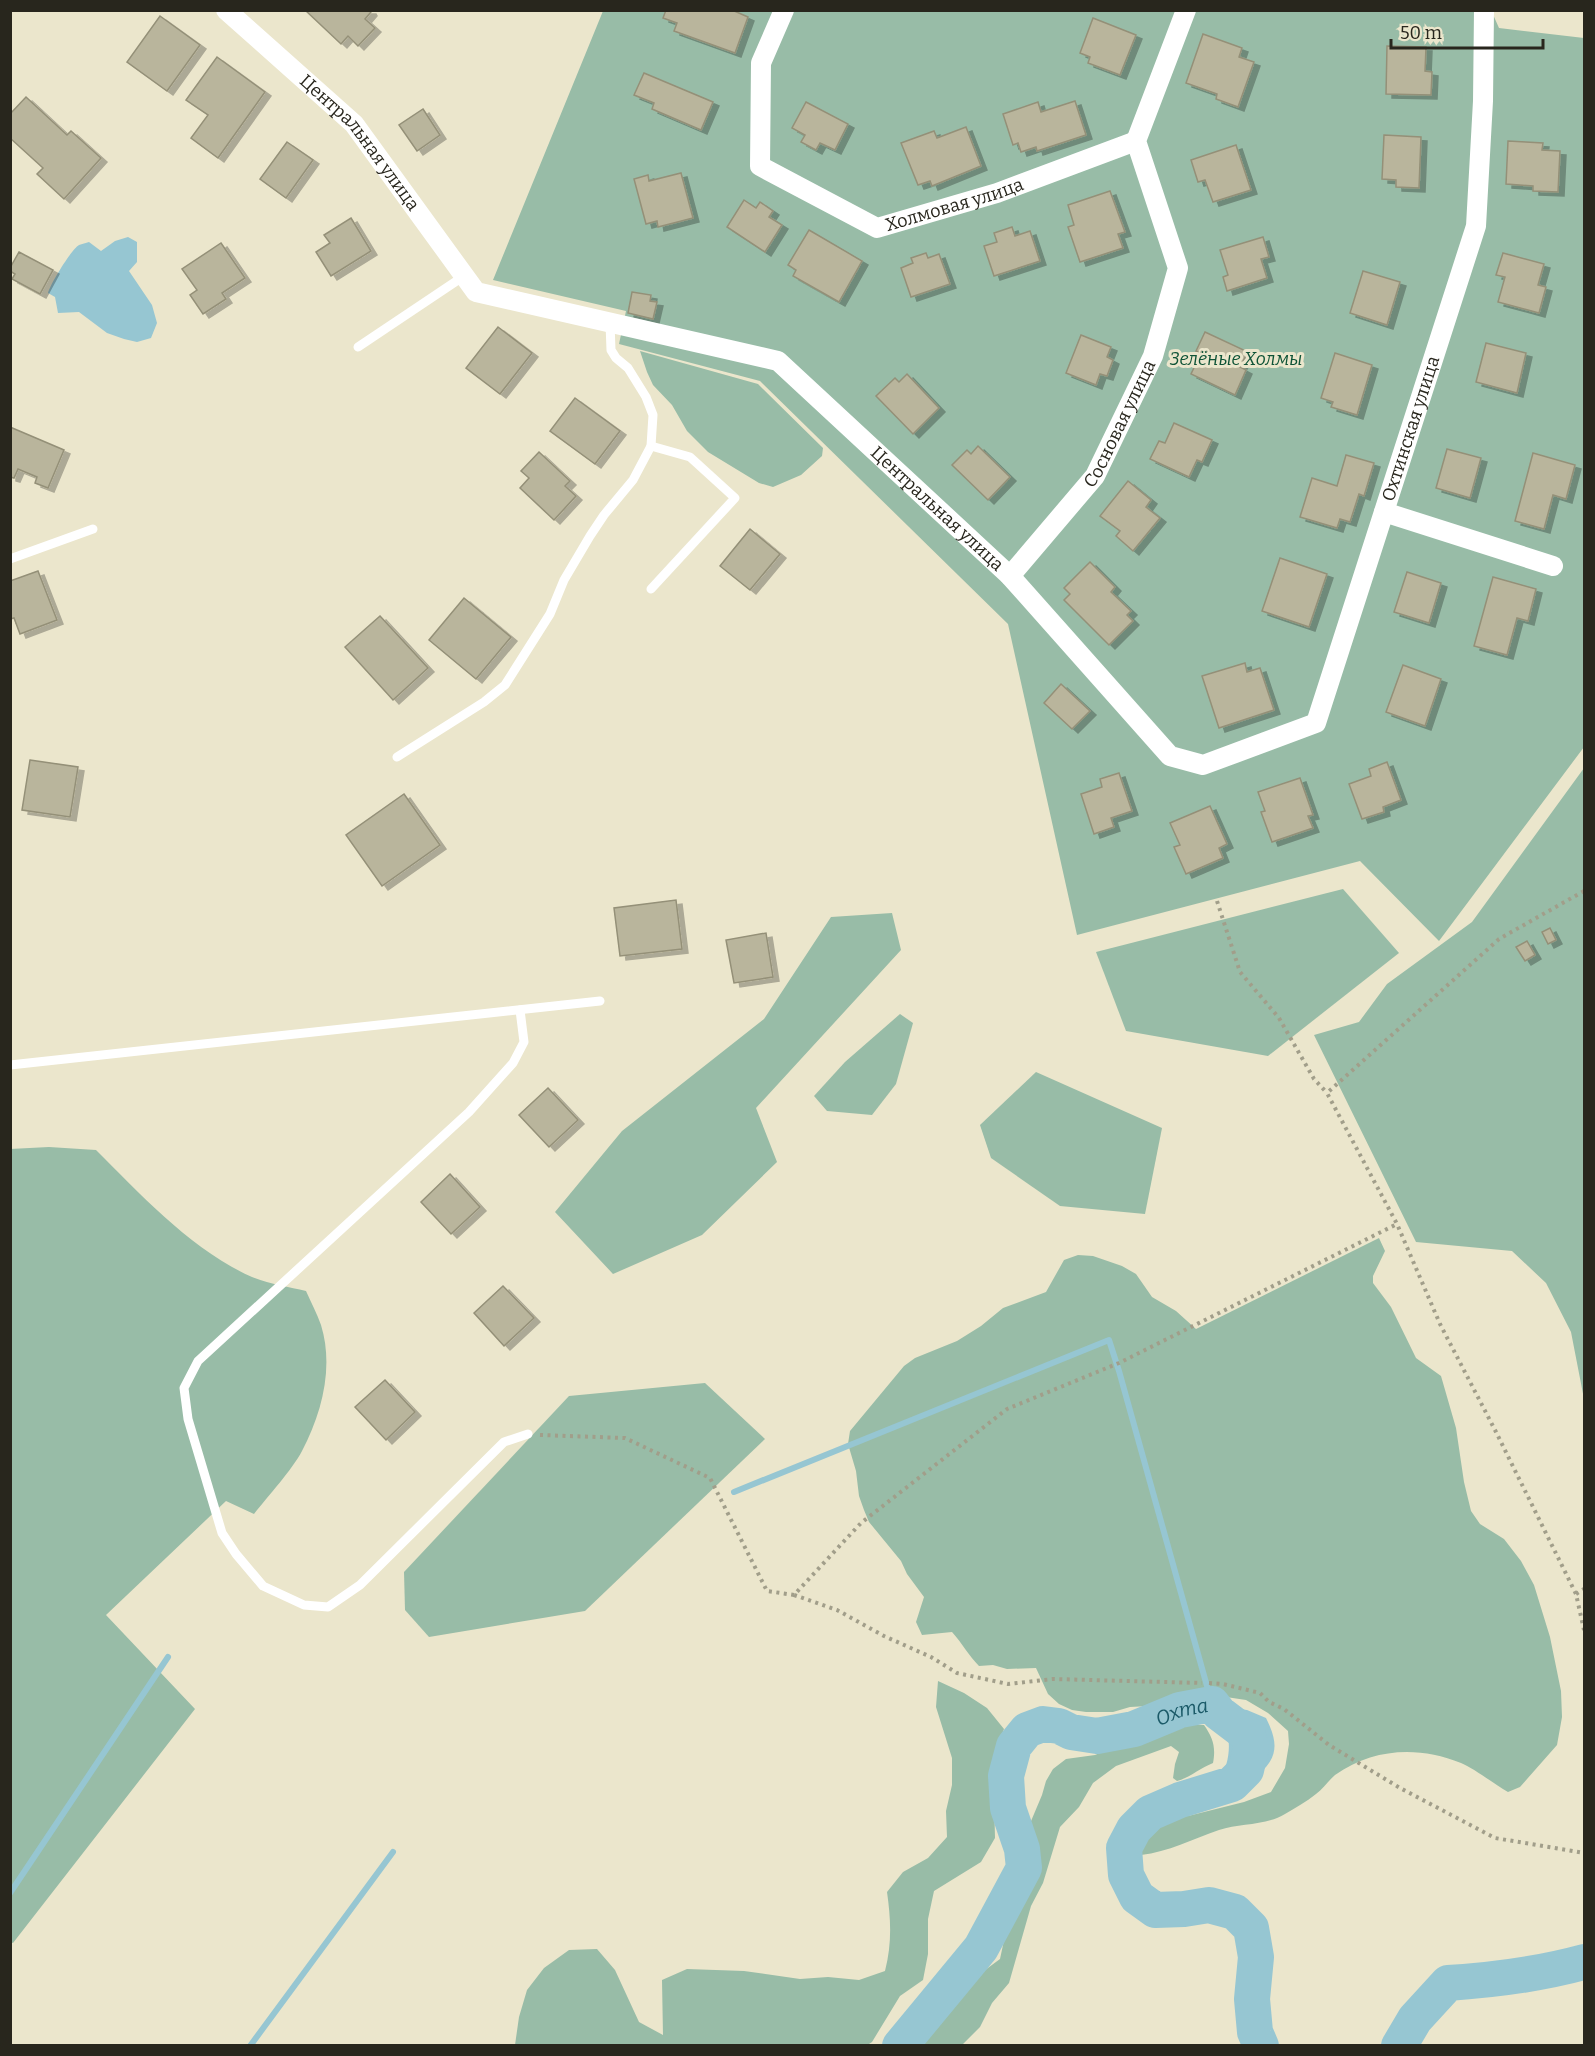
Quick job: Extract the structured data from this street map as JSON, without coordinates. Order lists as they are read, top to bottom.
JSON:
{
  "streets": {
    "street": [
      "Центральная улица",
      "Холмовая улица",
      "Сосновая улица",
      "Охтинская улица"
    ]
  },
  "crossings": [
    ["Центральная улица", "Сосновая улица"],
    ["Центральная улица", "Охтинская улица"],
    ["Холмовая улица", "Сосновая улица"]
  ],
  "water": ["Охта"],
  "parks": ["Зелёные Холмы"],
  "scale_bar": "50 m"
}
